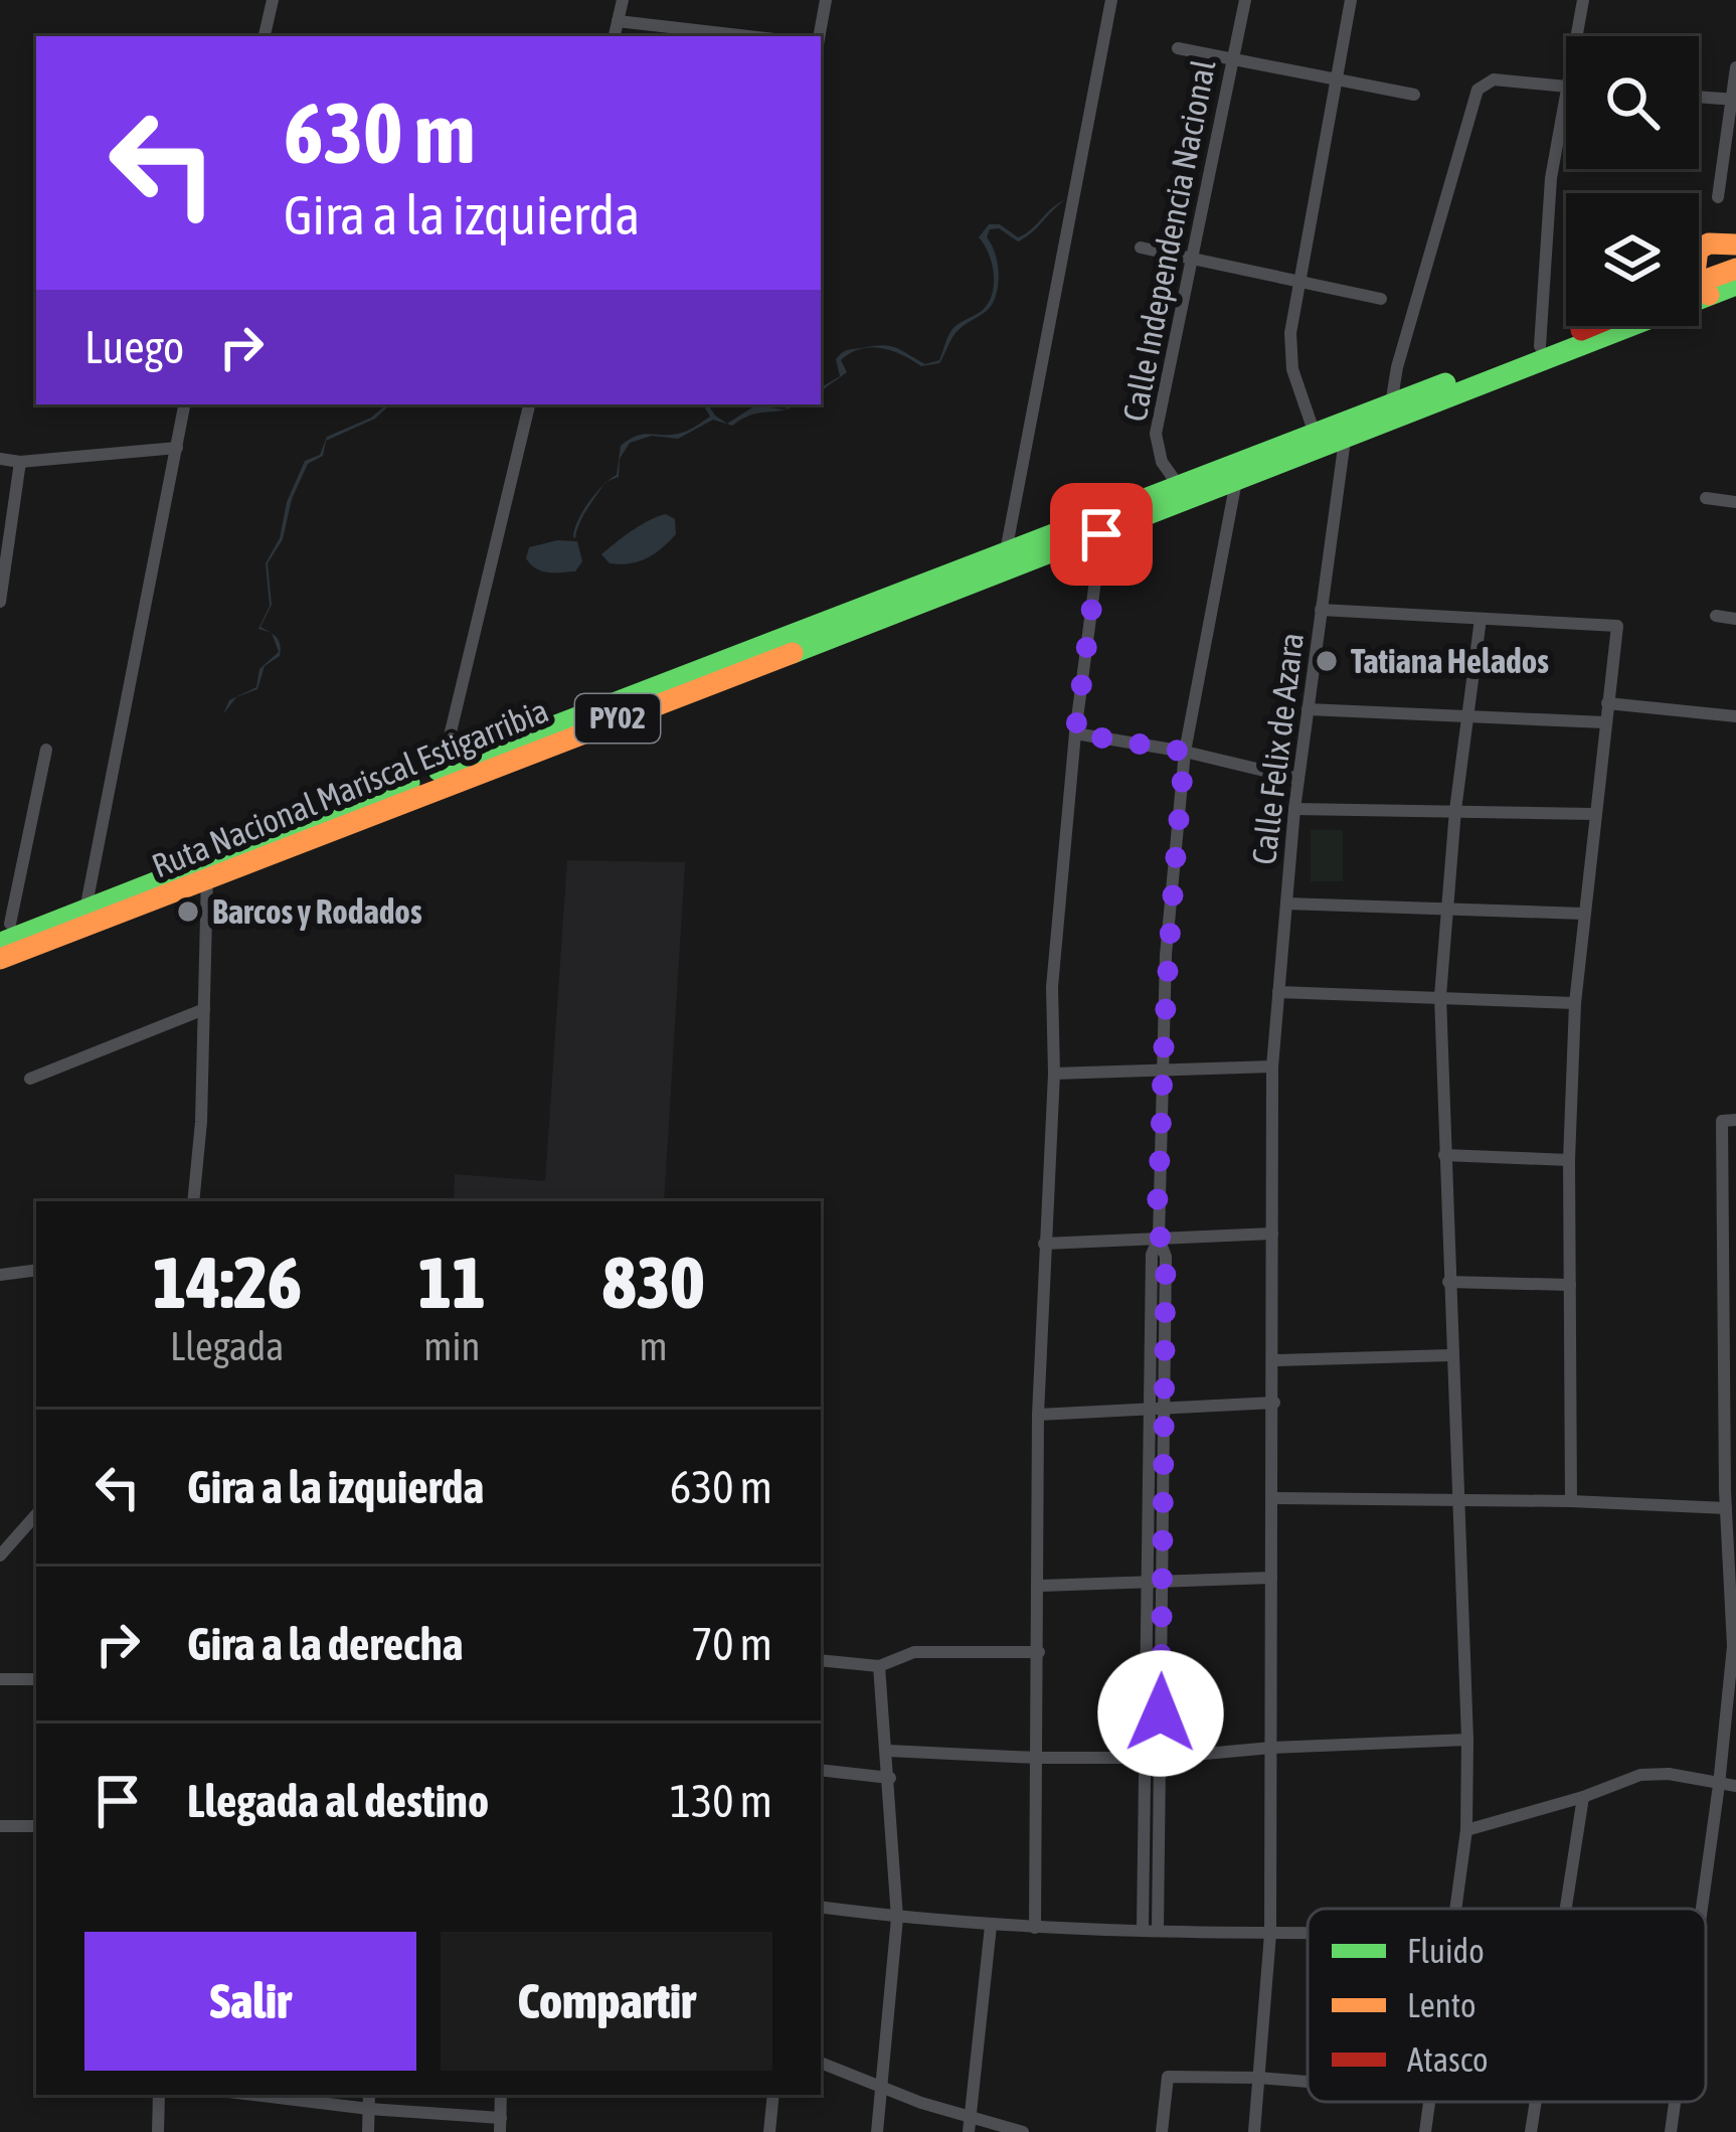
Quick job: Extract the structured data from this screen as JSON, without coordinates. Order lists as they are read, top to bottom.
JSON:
{
  "streets": {
    "highway": ["PY02", "Ruta Nacional Mariscal Estigarribia"],
    "street": ["Calle Independencia Nacional", "Calle Felix de Azara"]
  },
  "crossings": [
    ["Calle Independencia Nacional", "Ruta Nacional Mariscal Estigarribia"],
    ["Calle Felix de Azara", "Ruta Nacional Mariscal Estigarribia"]
  ],
  "places": ["Tatiana Helados", "Barcos y Rodados"],
  "legend": ["Fluido", "Lento", "Atasco"],
  "page": {
    "turn": ["630 m", "Gira a la izquierda"],
    "then": "Luego",
    "eta": [
      "14:26",
      "Llegada",
      "11",
      "min",
      "830",
      "m"
    ],
    "list": [
      {
        "name": "Gira a la izquierda",
        "value": "630 m"
      },
      {
        "name": "Gira a la derecha",
        "value": "70 m"
      },
      {
        "name": "Llegada al destino",
        "value": "130 m"
      }
    ],
    "buttons": ["Salir", "Compartir"]
  }
}
